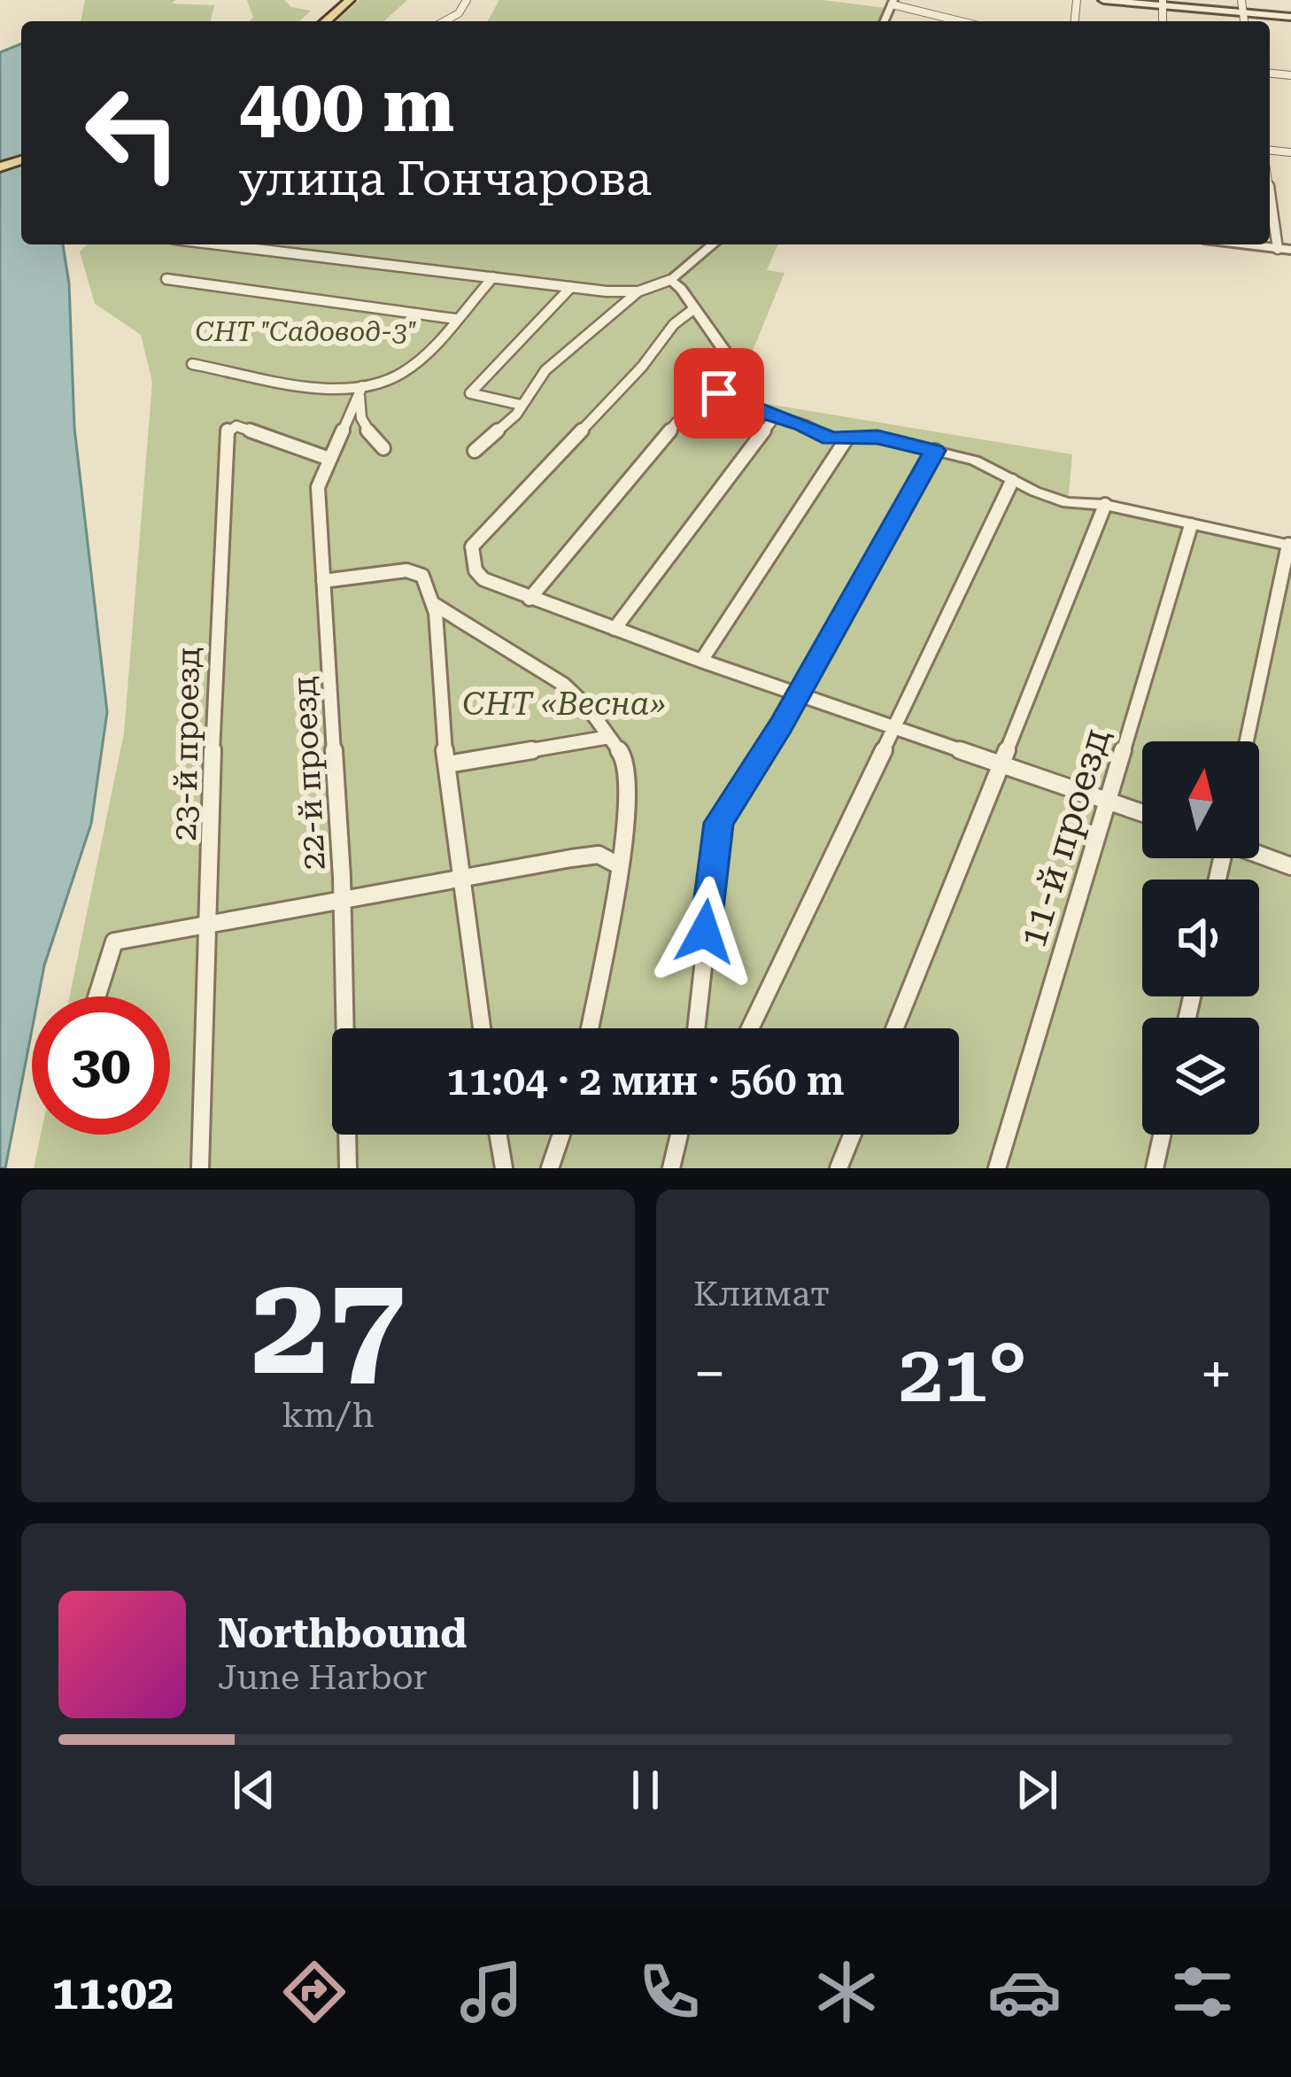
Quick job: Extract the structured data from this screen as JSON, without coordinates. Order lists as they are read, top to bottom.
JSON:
{
  "streets": {
    "street": ["23-й проезд", "22-й проезд", "11-й проезд"]
  },
  "crossings": [
    ["23-й проезд", "22-й проезд"]
  ],
  "parks": ["СНТ \"Садовод-3\"", "СНТ «Весна»"],
  "north": "top",
  "page": {
    "turn": ["400 m", "улица Гончарова"],
    "limit": "30",
    "trip": "11:04 · 2 мин · 560 m",
    "tile": [
      ["27", "km/h"],
      "Климат"
    ],
    "heat": ["−", "21°", "+"],
    "song": ["Northbound", "June Harbor"],
    "tabs": "11:02"
  }
}
